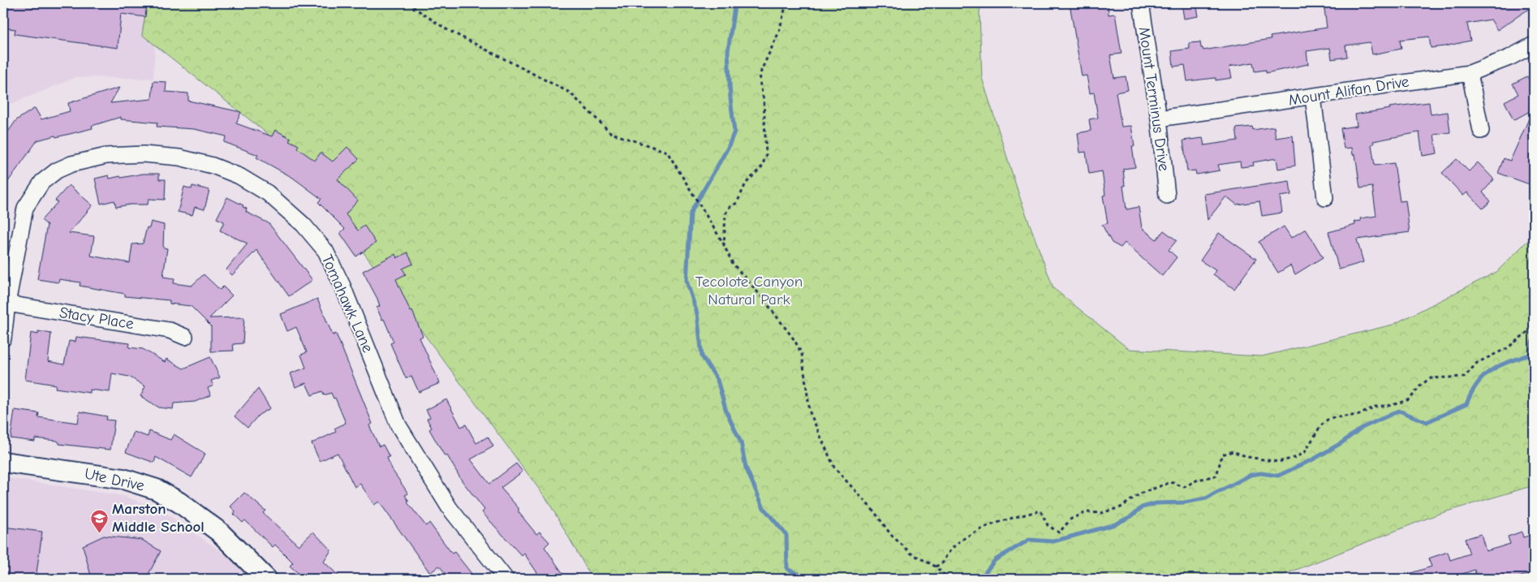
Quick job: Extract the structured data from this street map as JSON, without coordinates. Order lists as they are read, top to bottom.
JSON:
{
  "streets": {
    "street": [
      "Mount Alifan Drive",
      "Mount Terminus Drive",
      "Tomahawk Lane",
      "Stacy Place",
      "Ute Drive"
    ]
  },
  "crossings": [
    ["Mount Alifan Drive", "Mount Terminus Drive"],
    ["Tomahawk Lane", "Stacy Place"]
  ],
  "parks": ["Tecolote Canyon Natural Park"],
  "places": {
    "school or university": ["Marston Middle School"]
  }
}
